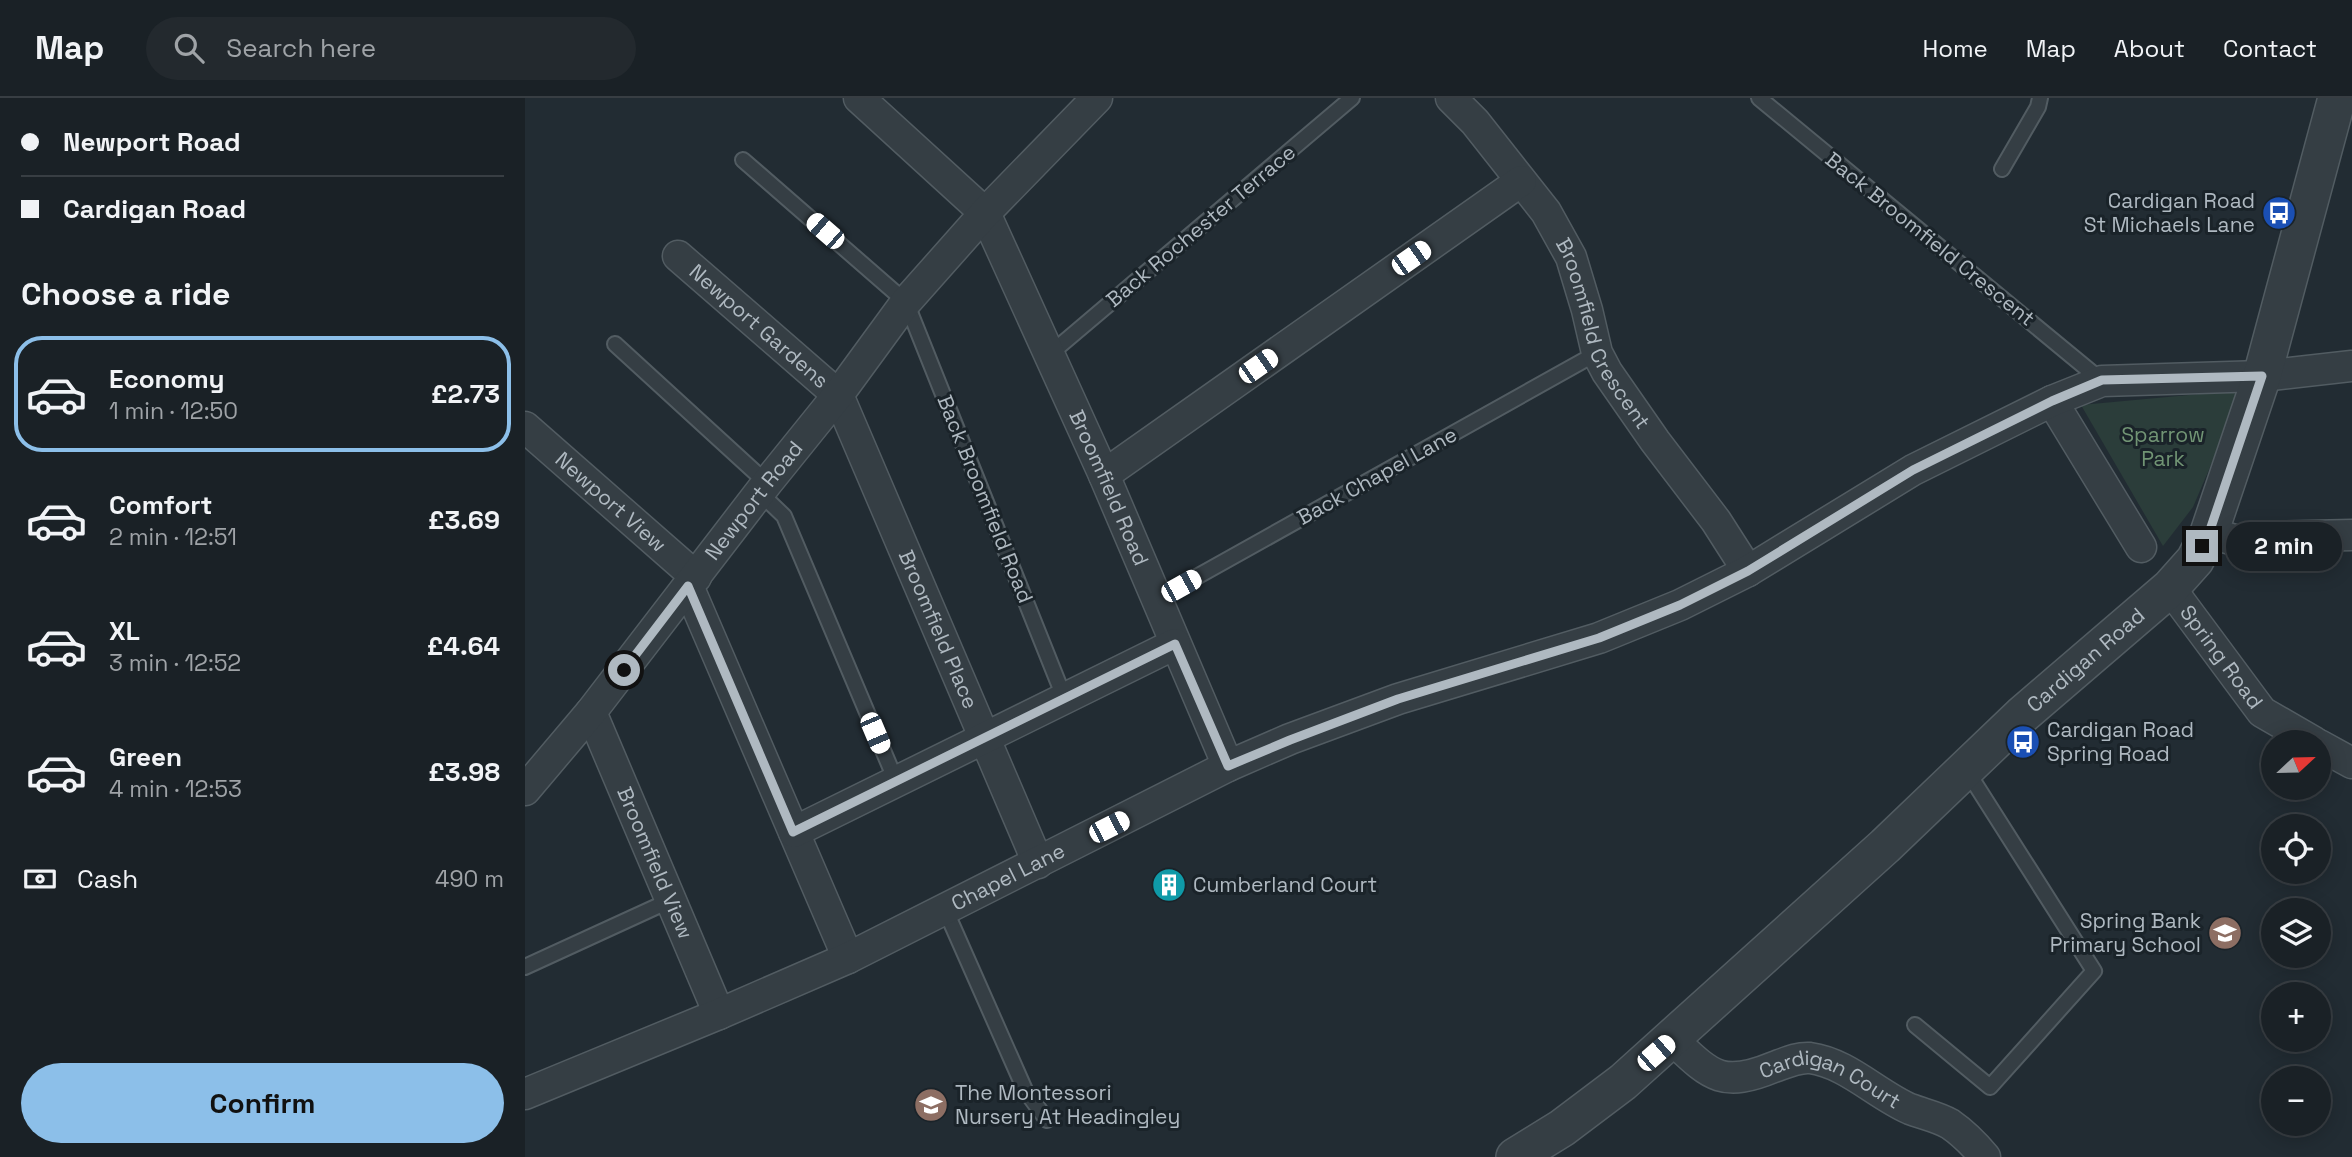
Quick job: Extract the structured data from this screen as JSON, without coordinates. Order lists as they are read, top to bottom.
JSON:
{
  "streets": {
    "street": [
      "Newport Gardens",
      "Broomfield Crescent",
      "Broomfield Road",
      "Newport View",
      "Newport Road",
      "Broomfield Place",
      "Spring Road",
      "Cardigan Road",
      "Broomfield View",
      "Chapel Lane",
      "Cardigan Court"
    ],
    "lane": [
      "Back Rochester Terrace",
      "Back Broomfield Crescent",
      "Back Chapel Lane",
      "Back Broomfield Road"
    ]
  },
  "crossings": [
    ["Back Rochester Terrace", "Broomfield Road"],
    ["Back Broomfield Crescent", "Chapel Lane"],
    ["Newport Gardens", "Newport Road"],
    ["Newport Gardens", "Broomfield Place"],
    ["Broomfield Crescent", "Back Chapel Lane"],
    ["Broomfield Crescent", "Chapel Lane"],
    ["Back Chapel Lane", "Broomfield Road"],
    ["Broomfield Road", "Newport Road"],
    ["Broomfield Road", "Chapel Lane"],
    ["Back Broomfield Road", "Newport Road"],
    ["Newport View", "Newport Road"],
    ["Newport Road", "Broomfield Place"],
    ["Newport Road", "Broomfield View"],
    ["Broomfield Place", "Chapel Lane"],
    ["Spring Road", "Cardigan Road"],
    ["Cardigan Road", "Chapel Lane"],
    ["Cardigan Road", "Cardigan Court"],
    ["Broomfield View", "Chapel Lane"]
  ],
  "parks": ["Sparrow Park"],
  "places": {
    "bus stop": ["Cardigan Road St Michaels Lane", "Cardigan Road Spring Road"],
    "building": ["Cumberland Court"],
    "school or university": ["Spring Bank Primary School", "The Montessori Nursery At Headingley"]
  },
  "north": "right",
  "page": {
    "header": "Map",
    "search": "Search here",
    "nav": [
      "Home",
      "Map",
      "About",
      "Contact"
    ],
    "banner": ["Newport Road", "Cardigan Road"],
    "heading": "Choose a ride",
    "list": [
      {
        "name": "Economy",
        "note": "1 min · 12:50",
        "value": "£2.73"
      },
      {
        "name": "Comfort",
        "note": "2 min · 12:51",
        "value": "£3.69"
      },
      {
        "name": "XL",
        "note": "3 min · 12:52",
        "value": "£4.64"
      },
      {
        "name": "Green",
        "note": "4 min · 12:53",
        "value": "£3.98"
      }
    ],
    "bubble": "2 min",
    "map_buttons": ["+", "−"],
    "pay": ["Cash", "490 m"],
    "buttons": "Confirm"
  }
}
